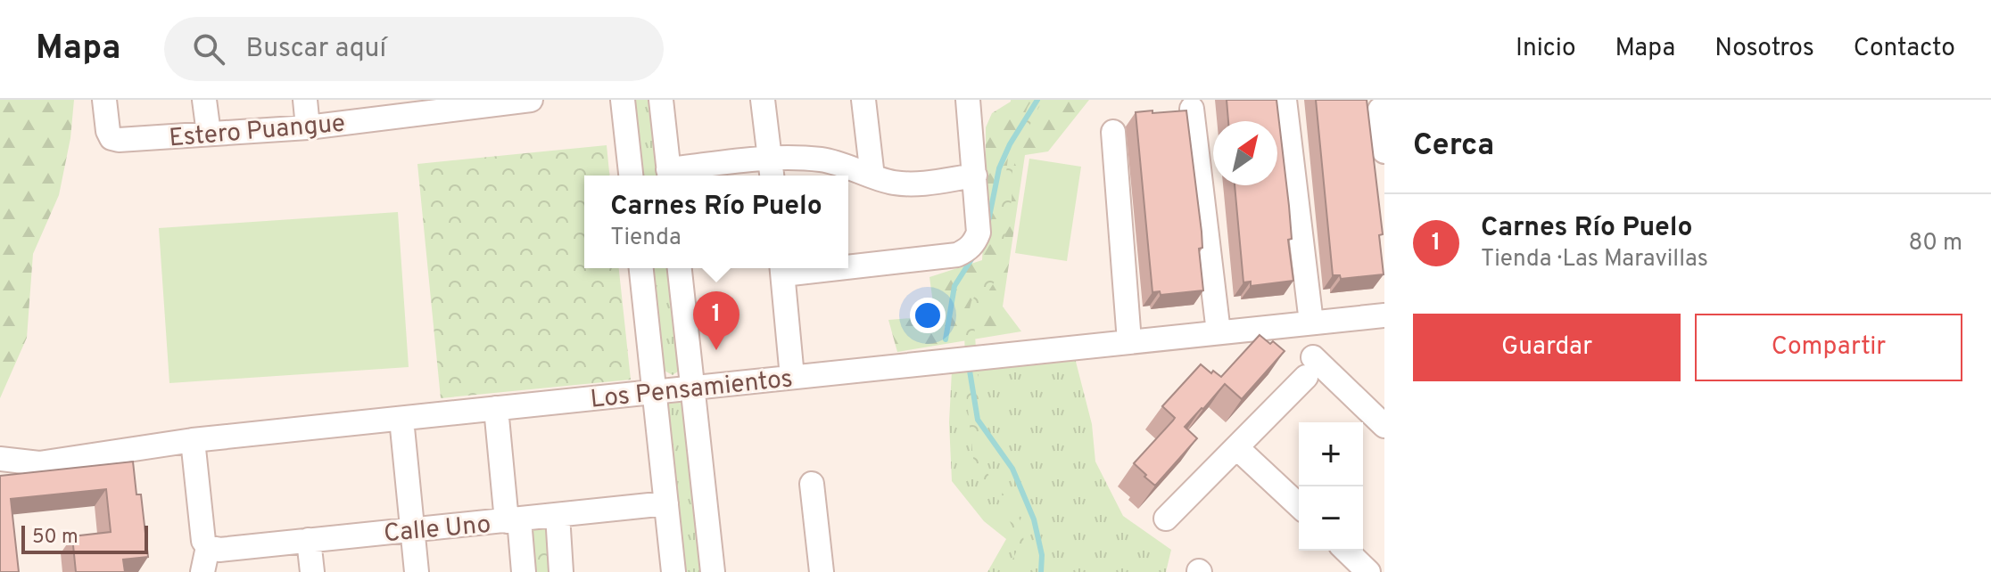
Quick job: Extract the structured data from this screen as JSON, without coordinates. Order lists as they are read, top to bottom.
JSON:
{
  "streets": {
    "street": ["Estero Puangue", "Los Pensamientos", "Calle Uno"]
  },
  "scale_bar": "50 m",
  "north": "top right",
  "page": {
    "header": "Mapa",
    "search": "Buscar aquí",
    "nav": [
      "Inicio",
      "Mapa",
      "Nosotros",
      "Contacto"
    ],
    "heading": "Cerca",
    "popup": ["Carnes Río Puelo", "Tienda"],
    "list": [
      {
        "mark": "1",
        "name": "Carnes Río Puelo",
        "note": "Tienda · Las Maravillas",
        "value": "80 m"
      }
    ],
    "pins": "1",
    "buttons": ["Guardar", "Compartir"],
    "map_buttons": ["+", "−"],
    "scale": "50 m"
  }
}
